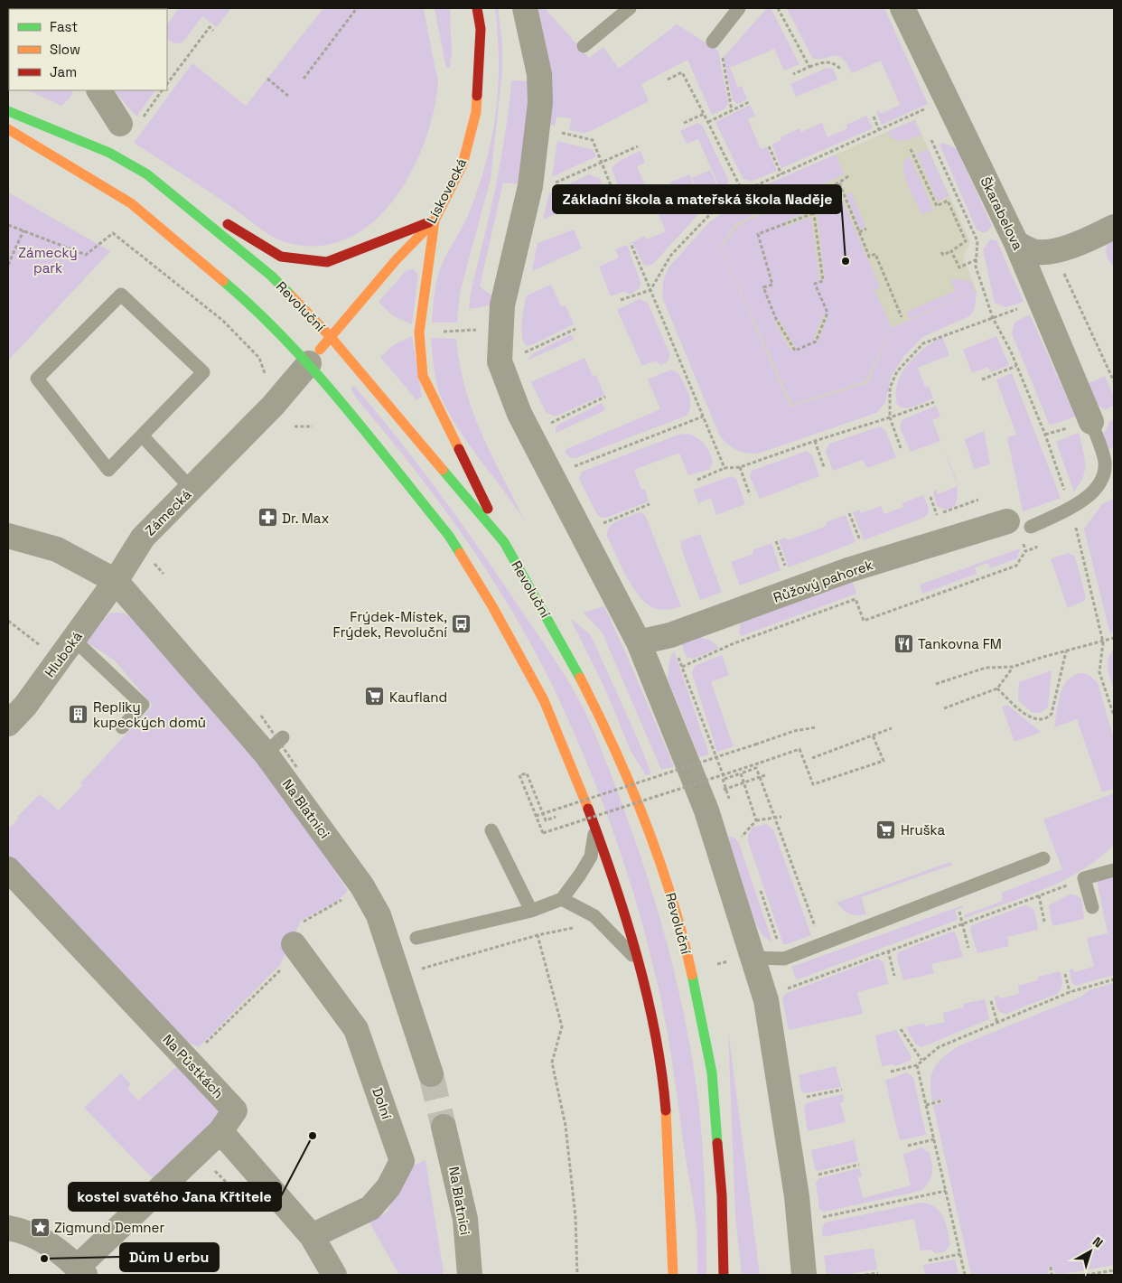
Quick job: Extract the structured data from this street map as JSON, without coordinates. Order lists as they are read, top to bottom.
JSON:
{
  "streets": {
    "main road": ["Lískovecká", "Revoluční"],
    "street": [
      "Škarabelova",
      "Zámecká",
      "Růžový pahorek",
      "Hluboká",
      "Na Blatnici",
      "Na Půstkách",
      "Dolní"
    ]
  },
  "crossings": [
    ["Lískovecká", "Revoluční"],
    ["Lískovecká", "Zámecká"],
    ["Zámecká", "Hluboká"],
    ["Zámecká", "Na Blatnici"],
    ["Hluboká", "Na Blatnici"]
  ],
  "parks": ["Zámecký park"],
  "places": {
    "other": ["Základní škola a mateřská škola Naděje", "kostel svatého Jana Křtitele", "Dům U erbu"],
    "pharmacy": ["Dr. Max"],
    "bus stop": ["Frýdek-Místek, Frýdek, Revoluční"],
    "restaurant": ["Tankovna FM"],
    "supermarket": ["Kaufland", "Hruška"],
    "building": ["Repliky kupeckých domů"],
    "place": ["Zigmund Demner"]
  },
  "legend": ["Fast", "Slow", "Jam"],
  "north": "top right"
}
